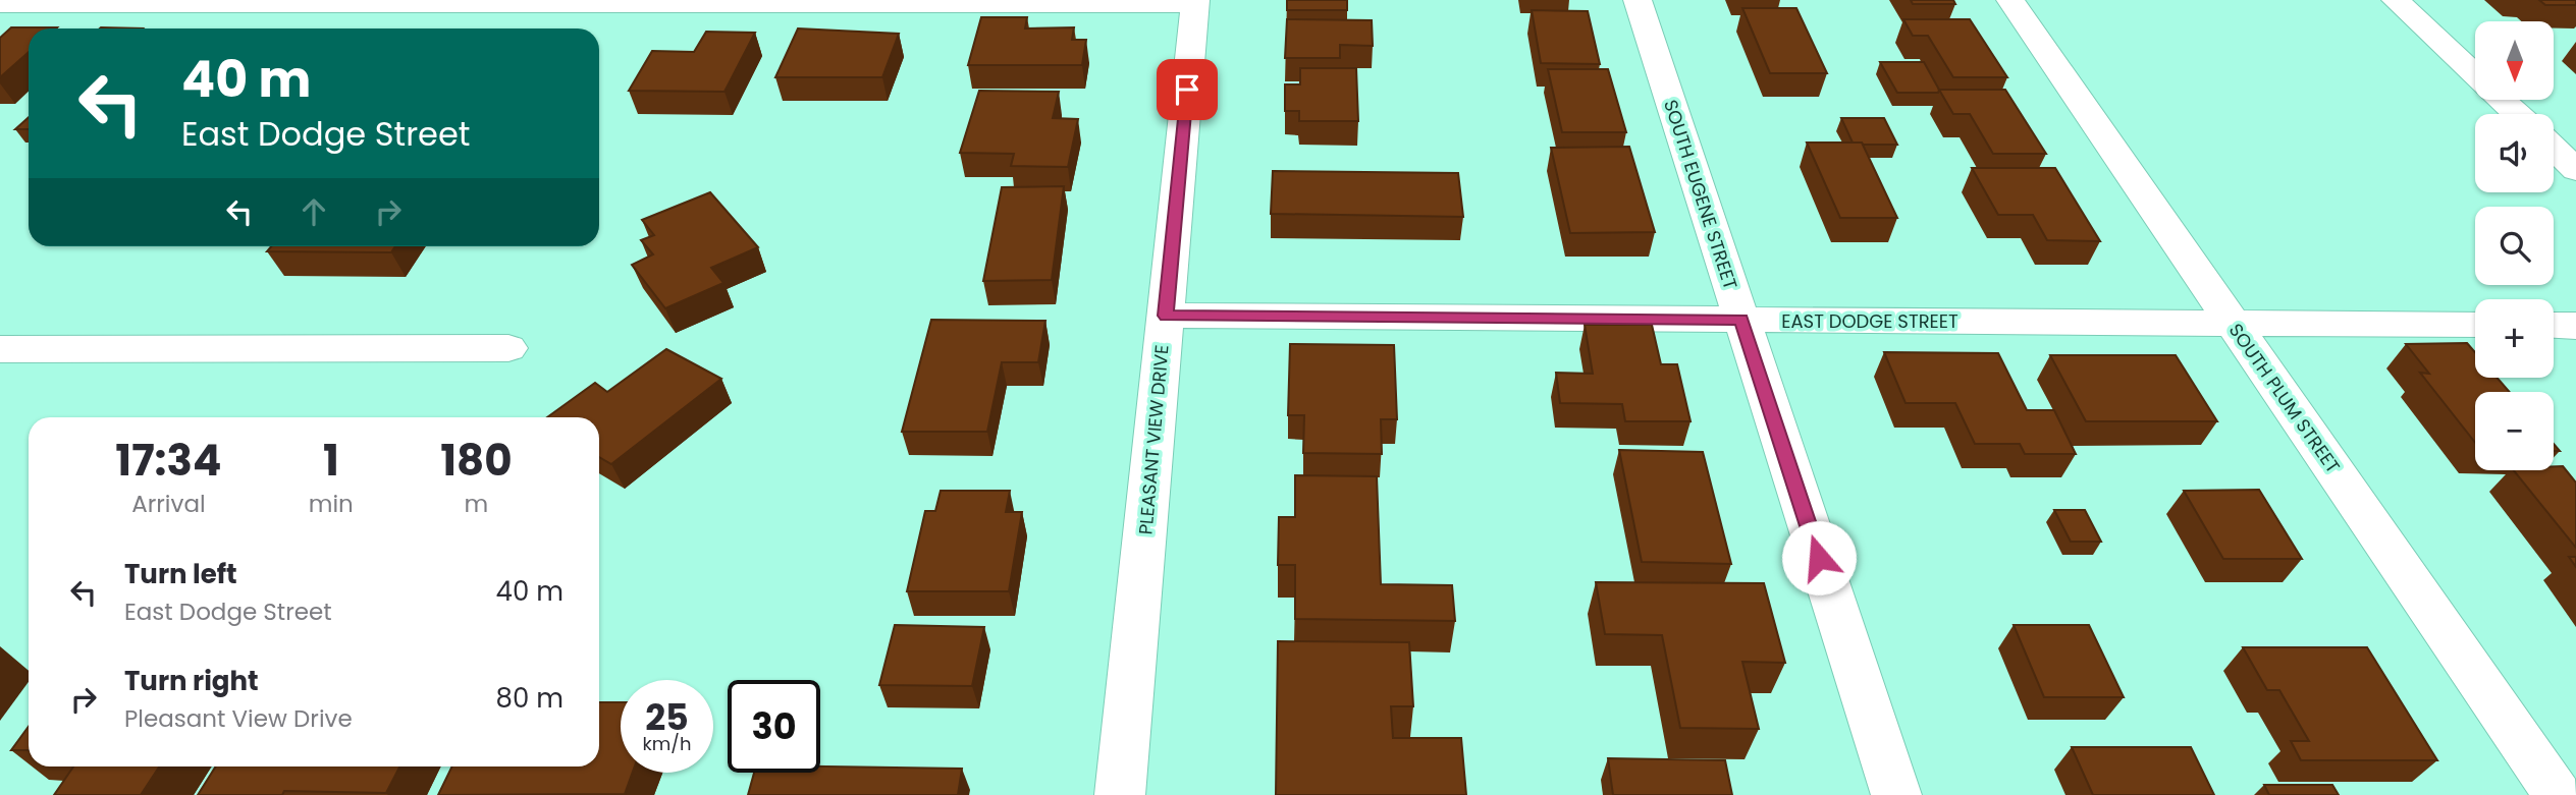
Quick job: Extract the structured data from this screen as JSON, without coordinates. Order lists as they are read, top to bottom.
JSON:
{
  "streets": {
    "street": [
      "SOUTH EUGENE STREET",
      "EAST DODGE STREET",
      "SOUTH PLUM STREET",
      "PLEASANT VIEW DRIVE"
    ]
  },
  "crossings": [
    ["SOUTH EUGENE STREET", "EAST DODGE STREET"],
    ["EAST DODGE STREET", "SOUTH PLUM STREET"],
    ["EAST DODGE STREET", "PLEASANT VIEW DRIVE"]
  ],
  "north": "bottom",
  "page": {
    "map_buttons": ["+", "−"],
    "turn": ["40 m", "East Dodge Street"],
    "eta": [
      "17:34",
      "Arrival",
      "1",
      "min",
      "180",
      "m"
    ],
    "list": [
      {
        "name": "Turn left",
        "note": "East Dodge Street",
        "value": "40 m"
      },
      {
        "name": "Turn right",
        "note": "Pleasant View Drive",
        "value": "80 m"
      }
    ],
    "speed": "25 km/h",
    "limit": "30"
  }
}
